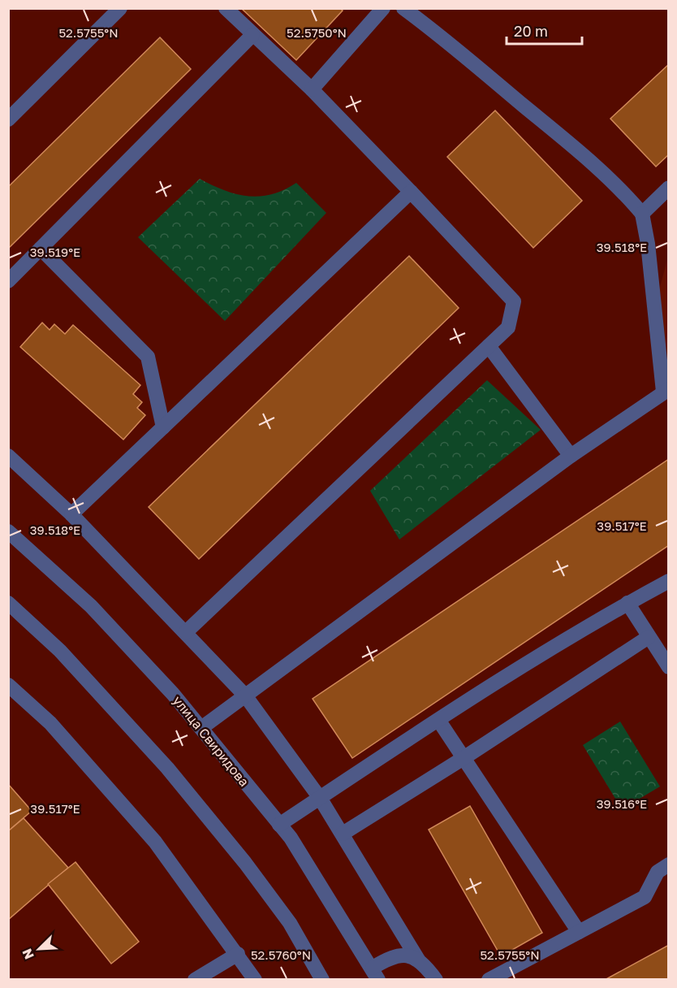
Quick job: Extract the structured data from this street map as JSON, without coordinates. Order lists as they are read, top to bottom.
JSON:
{
  "streets": {
    "street": ["улица Свиридова"]
  },
  "scale_bar": "20 m",
  "north": "bottom left",
  "coordinates": [
    "52.5750°N",
    "52.5755°N",
    "39.518°E",
    "39.519°E",
    "39.517°E",
    "39.516°E",
    "52.5760°N"
  ]
}
